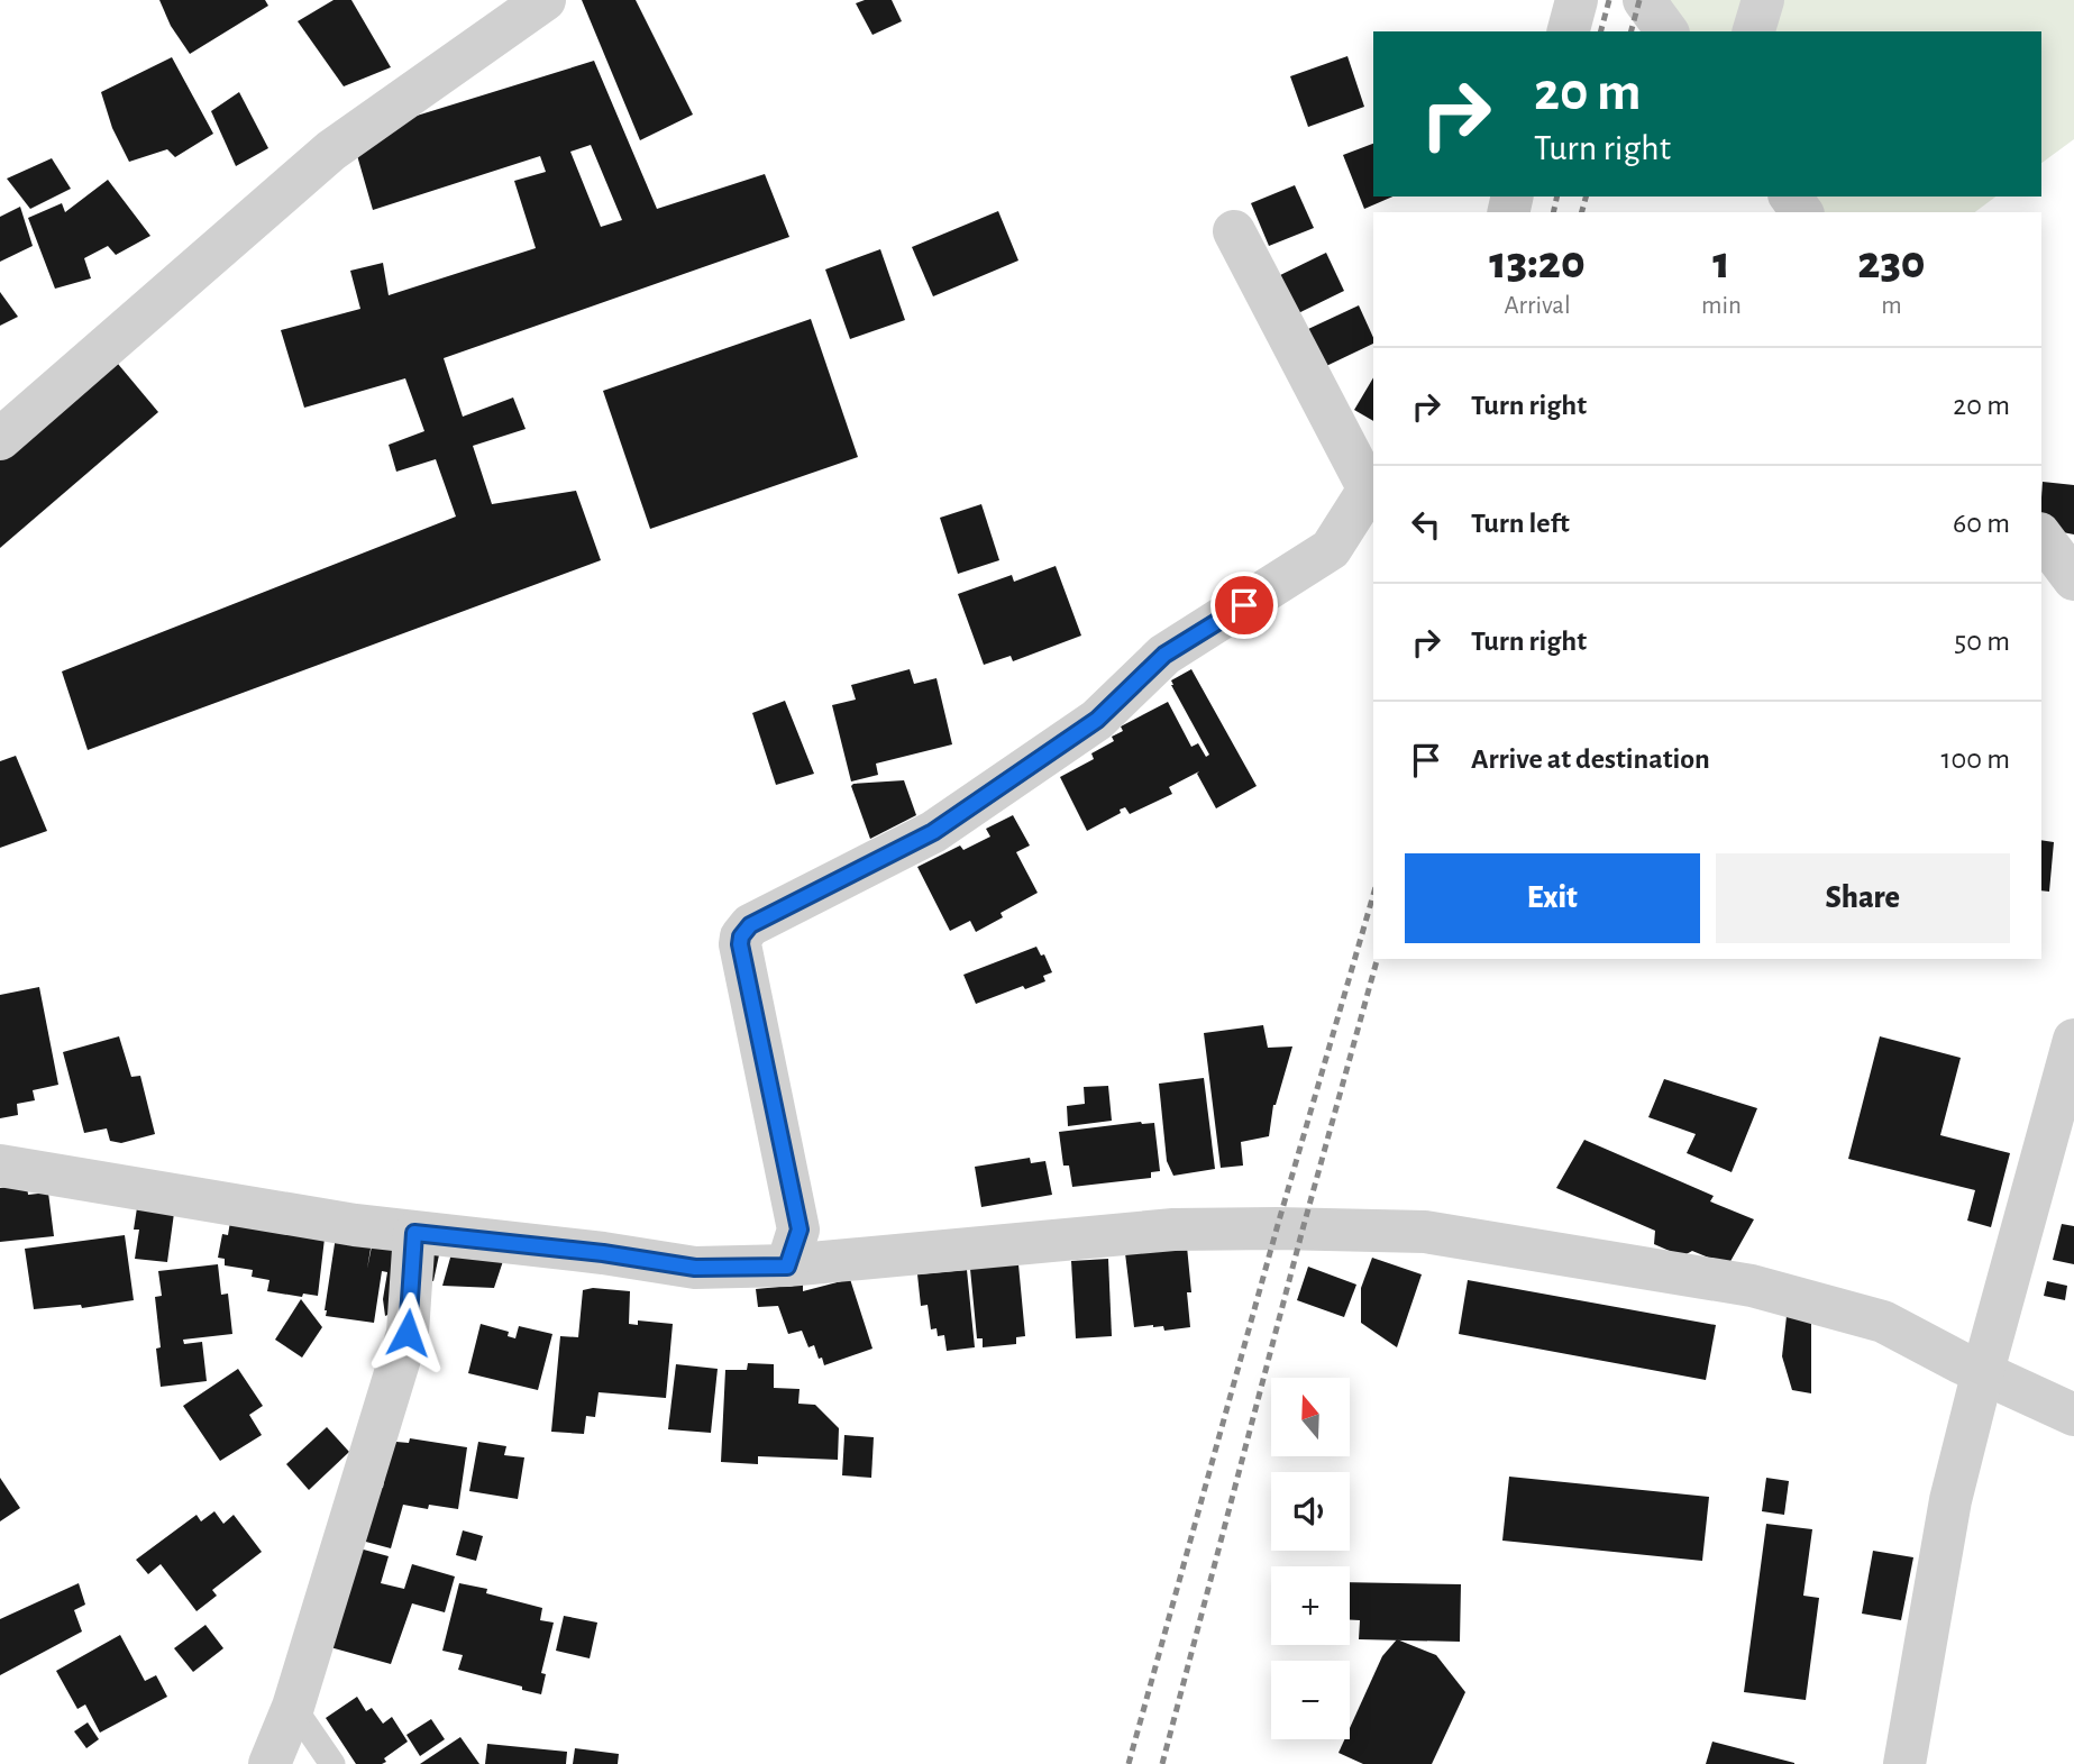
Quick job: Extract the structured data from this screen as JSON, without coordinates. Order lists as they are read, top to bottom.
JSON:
{
  "north": "top",
  "page": {
    "turn": ["20 m", "Turn right"],
    "eta": [
      "13:20",
      "Arrival",
      "1",
      "min",
      "230",
      "m"
    ],
    "list": [
      {
        "name": "Turn right",
        "value": "20 m"
      },
      {
        "name": "Turn left",
        "value": "60 m"
      },
      {
        "name": "Turn right",
        "value": "50 m"
      },
      {
        "name": "Arrive at destination",
        "value": "100 m"
      }
    ],
    "buttons": ["Exit", "Share"],
    "map_buttons": ["+", "−"]
  }
}
